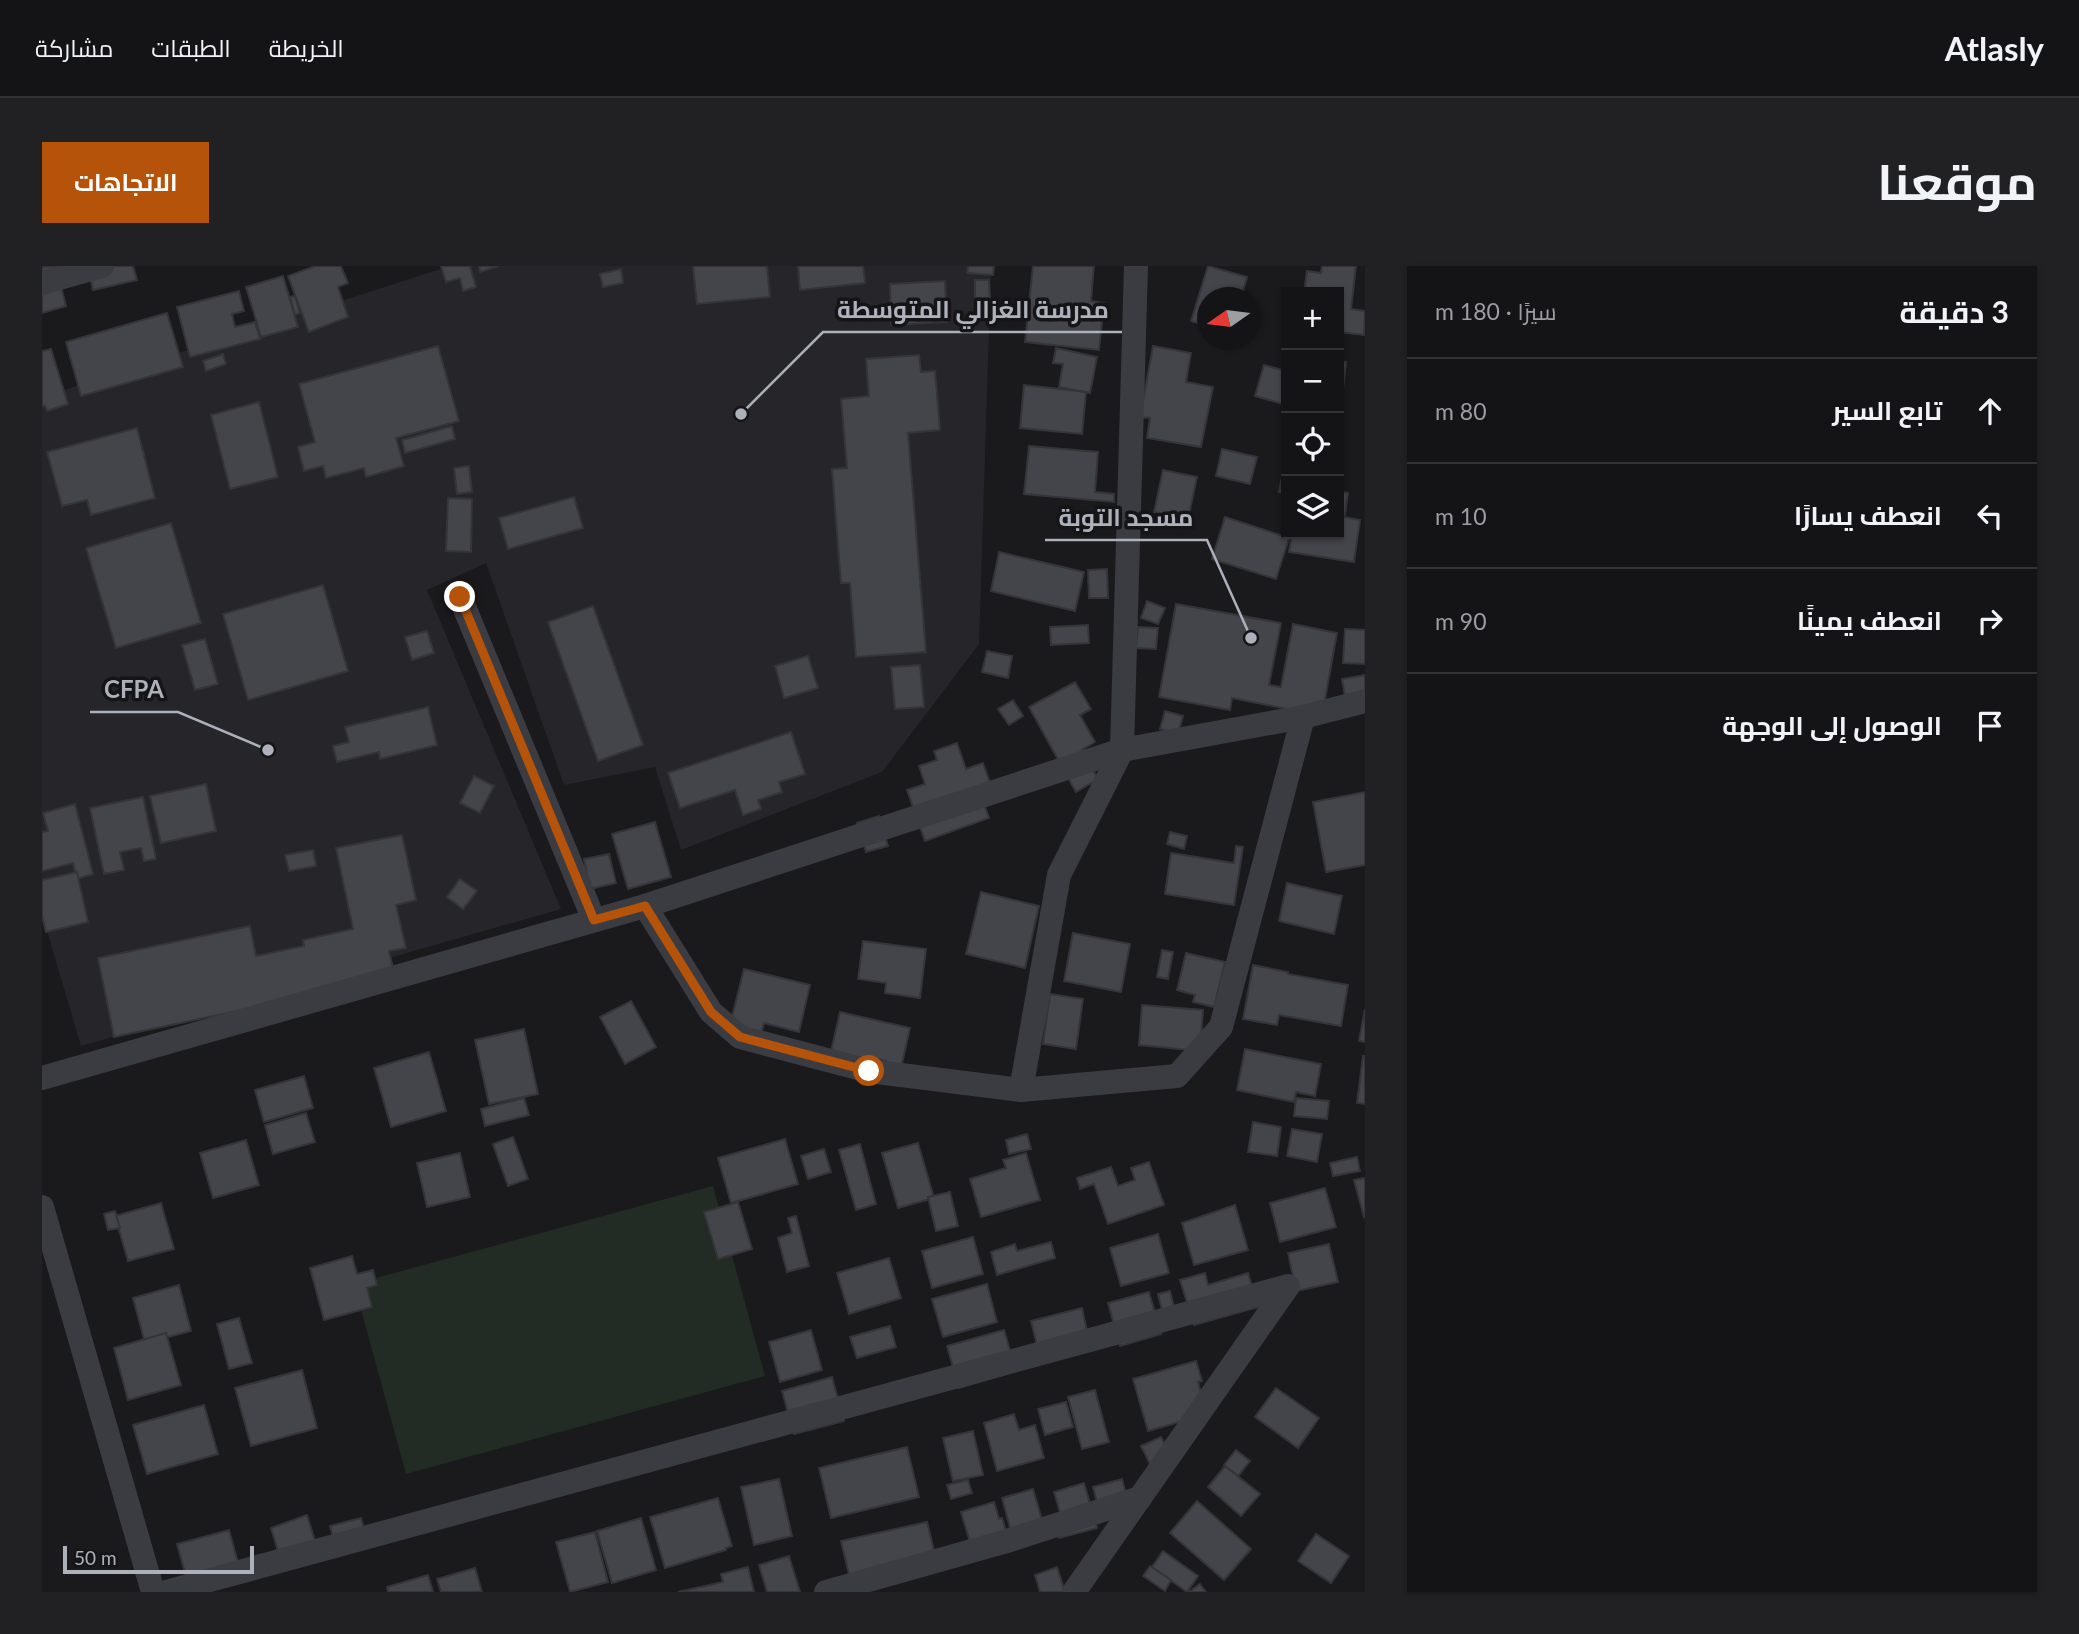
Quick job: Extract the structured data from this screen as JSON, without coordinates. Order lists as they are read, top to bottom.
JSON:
{
  "places": ["مدرسة الغزالي المتوسطة", "مسجد التوبة", "CFPA"],
  "scale_bar": "50 m",
  "north": "left",
  "page": {
    "header": "Atlasly",
    "nav": ["الخريطة", "الطبقات", "مشاركة"],
    "title": "موقعنا",
    "buttons": "الاتجاهات",
    "heading": ["3 دقيقة", "سيرًا · 180 m"],
    "map_buttons": ["+", "−"],
    "list": [
      ["تابع السير", "80 m"],
      ["انعطف يسارًا", "10 m"],
      ["انعطف يمينًا", "90 m"],
      "الوصول إلى الوجهة"
    ],
    "scale": "50 m"
  }
}
